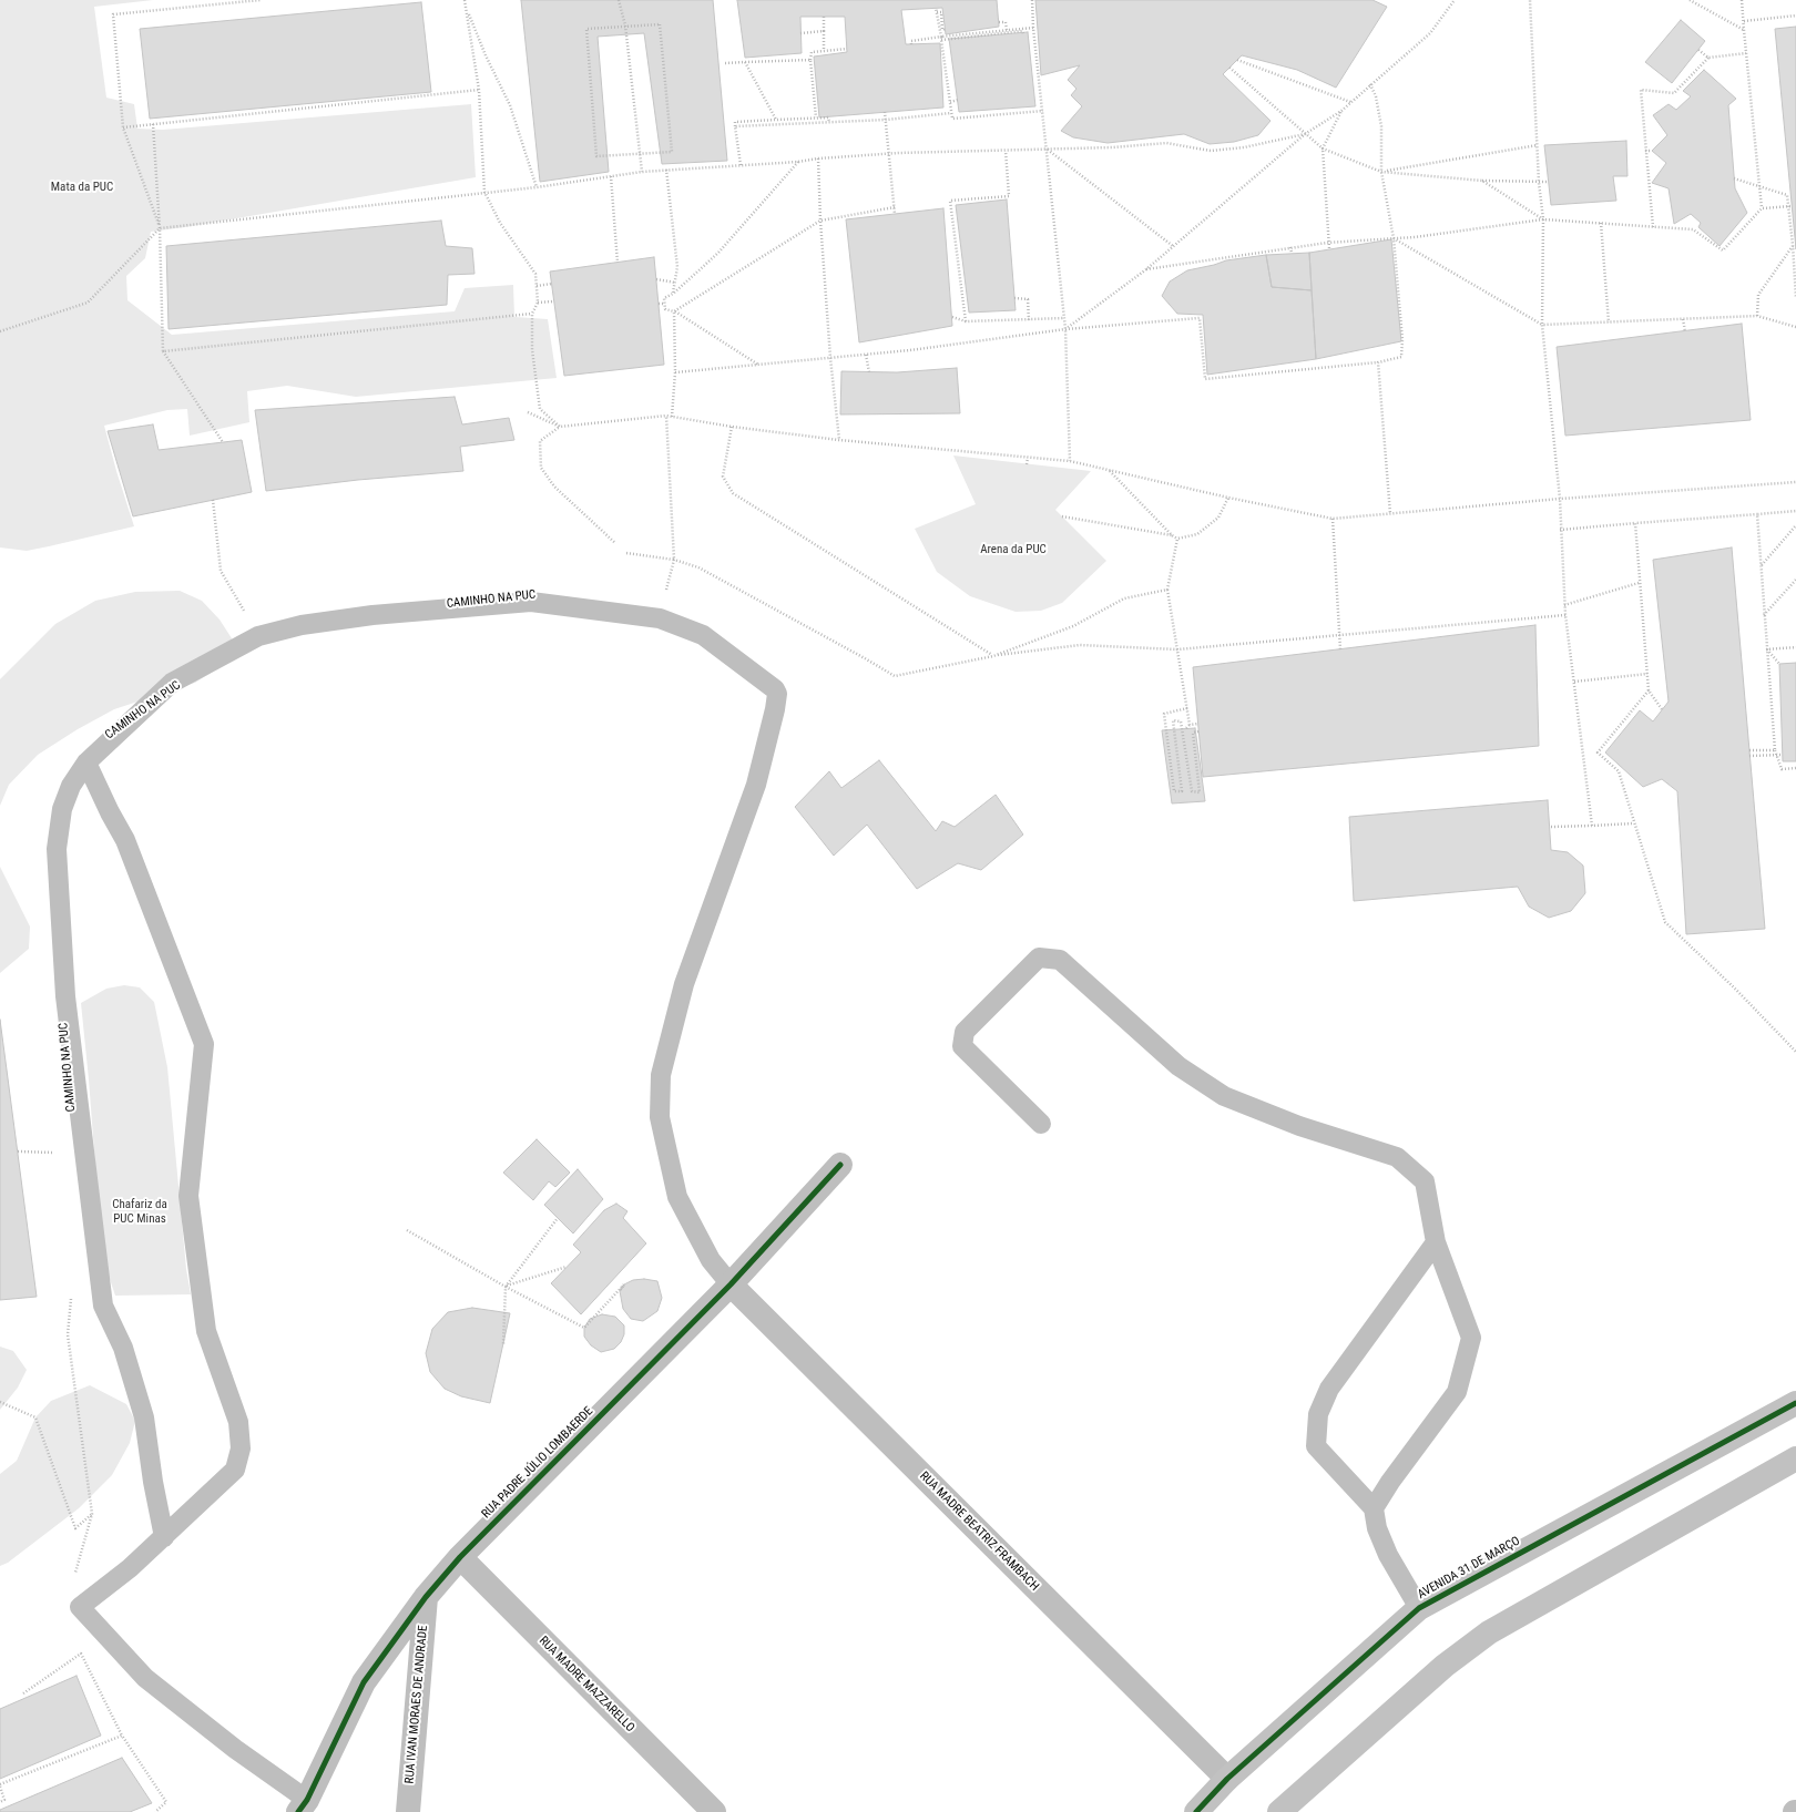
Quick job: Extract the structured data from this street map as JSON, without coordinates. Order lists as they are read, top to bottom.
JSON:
{
  "streets": {
    "street": [
      "RUA PADRE JÚLIO LOMBAERDE",
      "RUA MADRE BEATRIZ FRAMBACH",
      "AVENIDA 31 DE MARÇO",
      "RUA MADRE MAZZARELLO",
      "RUA IVAN MORAES DE ANDRADE"
    ]
  },
  "crossings": [
    ["RUA PADRE JÚLIO LOMBAERDE", "RUA MADRE BEATRIZ FRAMBACH"],
    ["RUA PADRE JÚLIO LOMBAERDE", "RUA MADRE MAZZARELLO"],
    ["RUA PADRE JÚLIO LOMBAERDE", "RUA IVAN MORAES DE ANDRADE"],
    ["RUA MADRE BEATRIZ FRAMBACH", "AVENIDA 31 DE MARÇO"]
  ],
  "parks": ["Mata da PUC", "Arena da PUC", "Chafariz da PUC Minas"]
}
